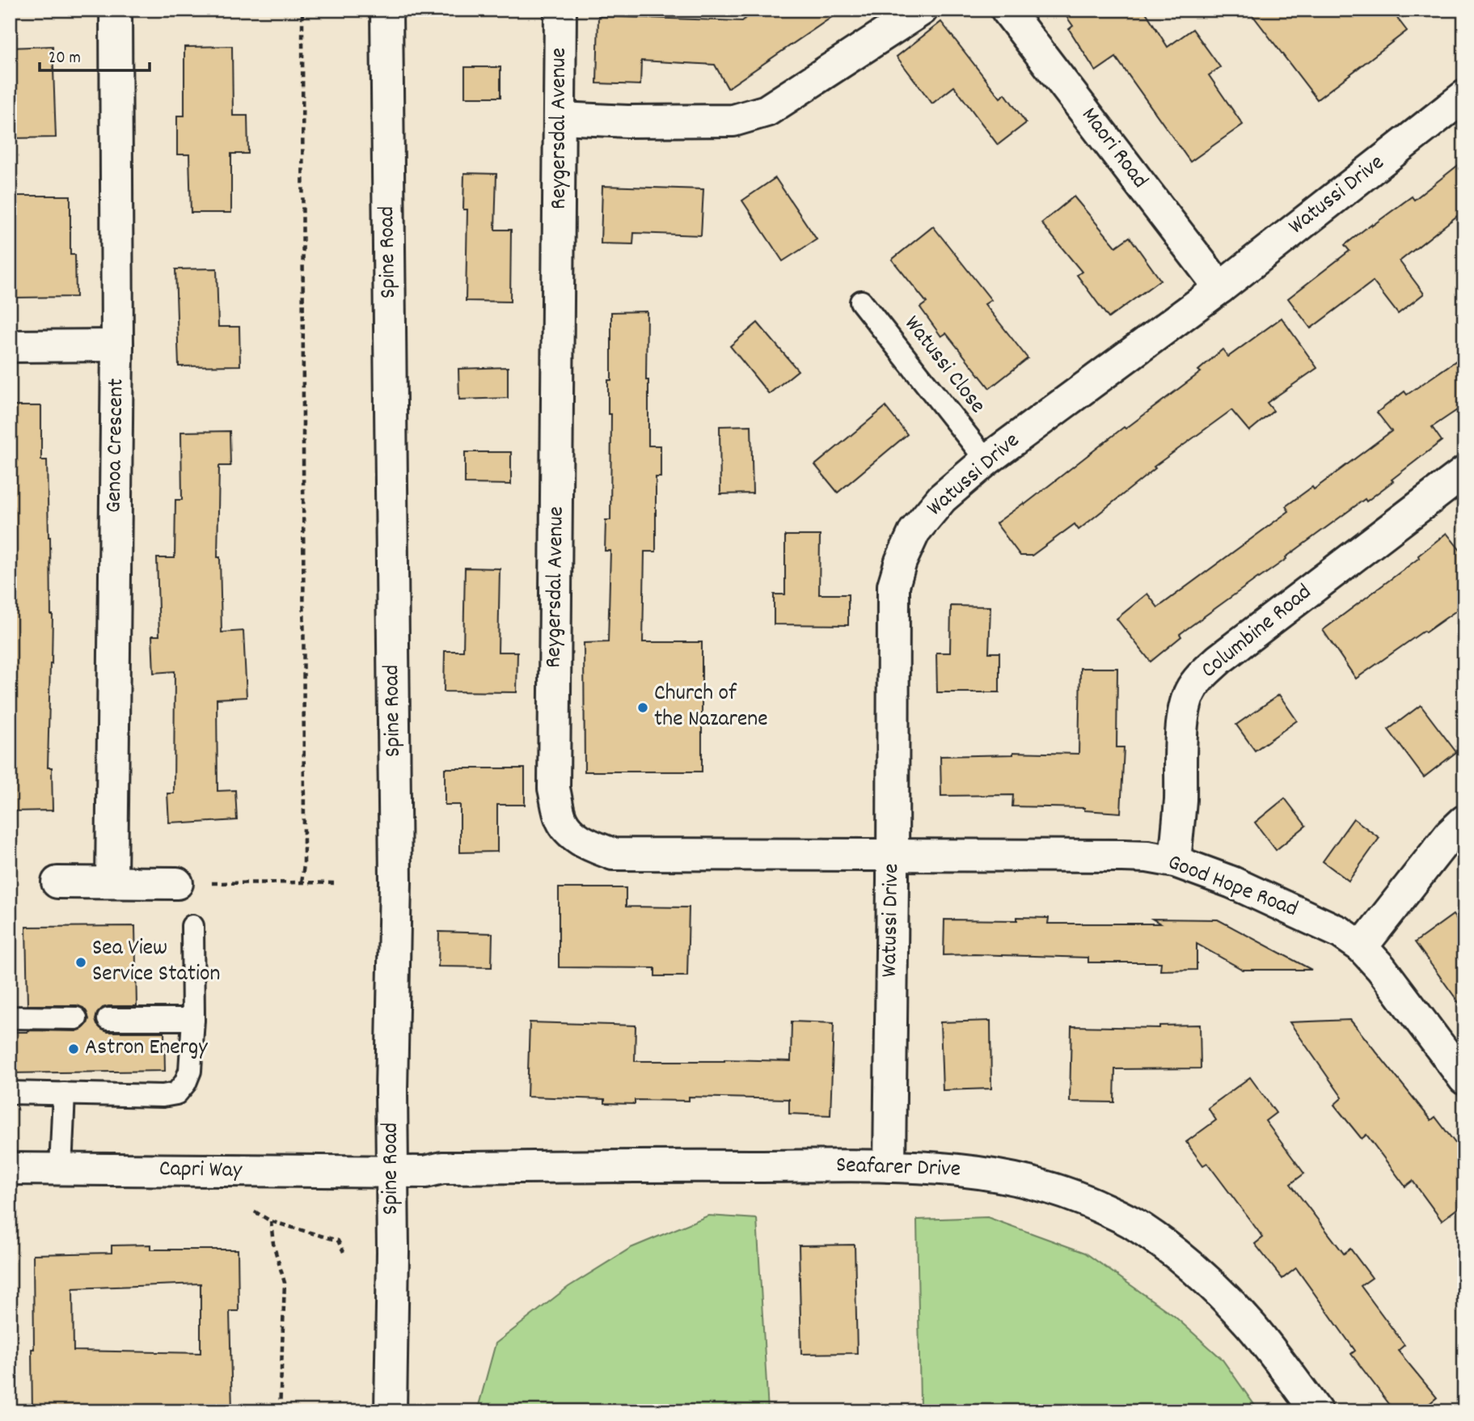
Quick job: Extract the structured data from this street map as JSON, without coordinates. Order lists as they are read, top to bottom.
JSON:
{
  "streets": {
    "street": [
      "Reygersdal Avenue",
      "Maori Road",
      "Watussi Drive",
      "Spine Road",
      "Genoa Crescent",
      "Columbine Road",
      "Good Hope Road",
      "Seafarer Drive",
      "Capri Way"
    ],
    "lane": ["Watussi Close"]
  },
  "crossings": [
    ["Reygersdal Avenue", "Watussi Drive"],
    ["Reygersdal Avenue", "Good Hope Road"],
    ["Maori Road", "Watussi Drive"],
    ["Watussi Drive", "Watussi Close"],
    ["Watussi Drive", "Good Hope Road"],
    ["Watussi Drive", "Seafarer Drive"],
    ["Spine Road", "Seafarer Drive"],
    ["Spine Road", "Capri Way"],
    ["Columbine Road", "Good Hope Road"],
    ["Seafarer Drive", "Capri Way"]
  ],
  "places": ["Church of the Nazarene", "Sea View Service Station", "Astron Energy"],
  "scale_bar": "20 m"
}
